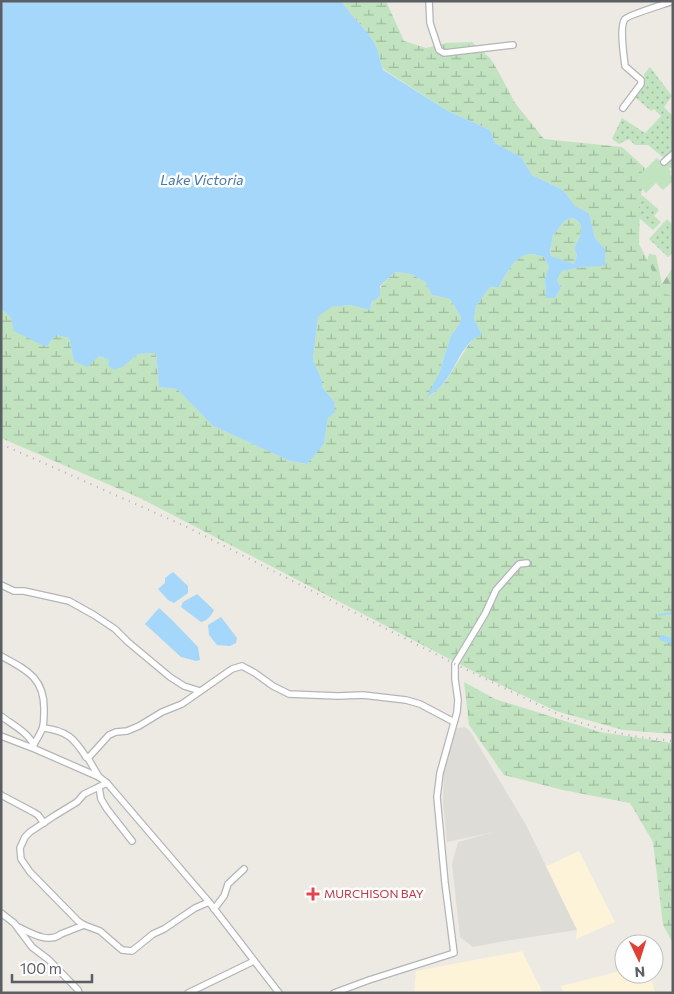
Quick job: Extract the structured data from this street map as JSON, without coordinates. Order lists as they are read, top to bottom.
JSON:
{
  "water": ["Lake Victoria"],
  "places": {
    "health": ["MURCHISON BAY"]
  },
  "scale_bar": "100 m",
  "north": "bottom"
}
